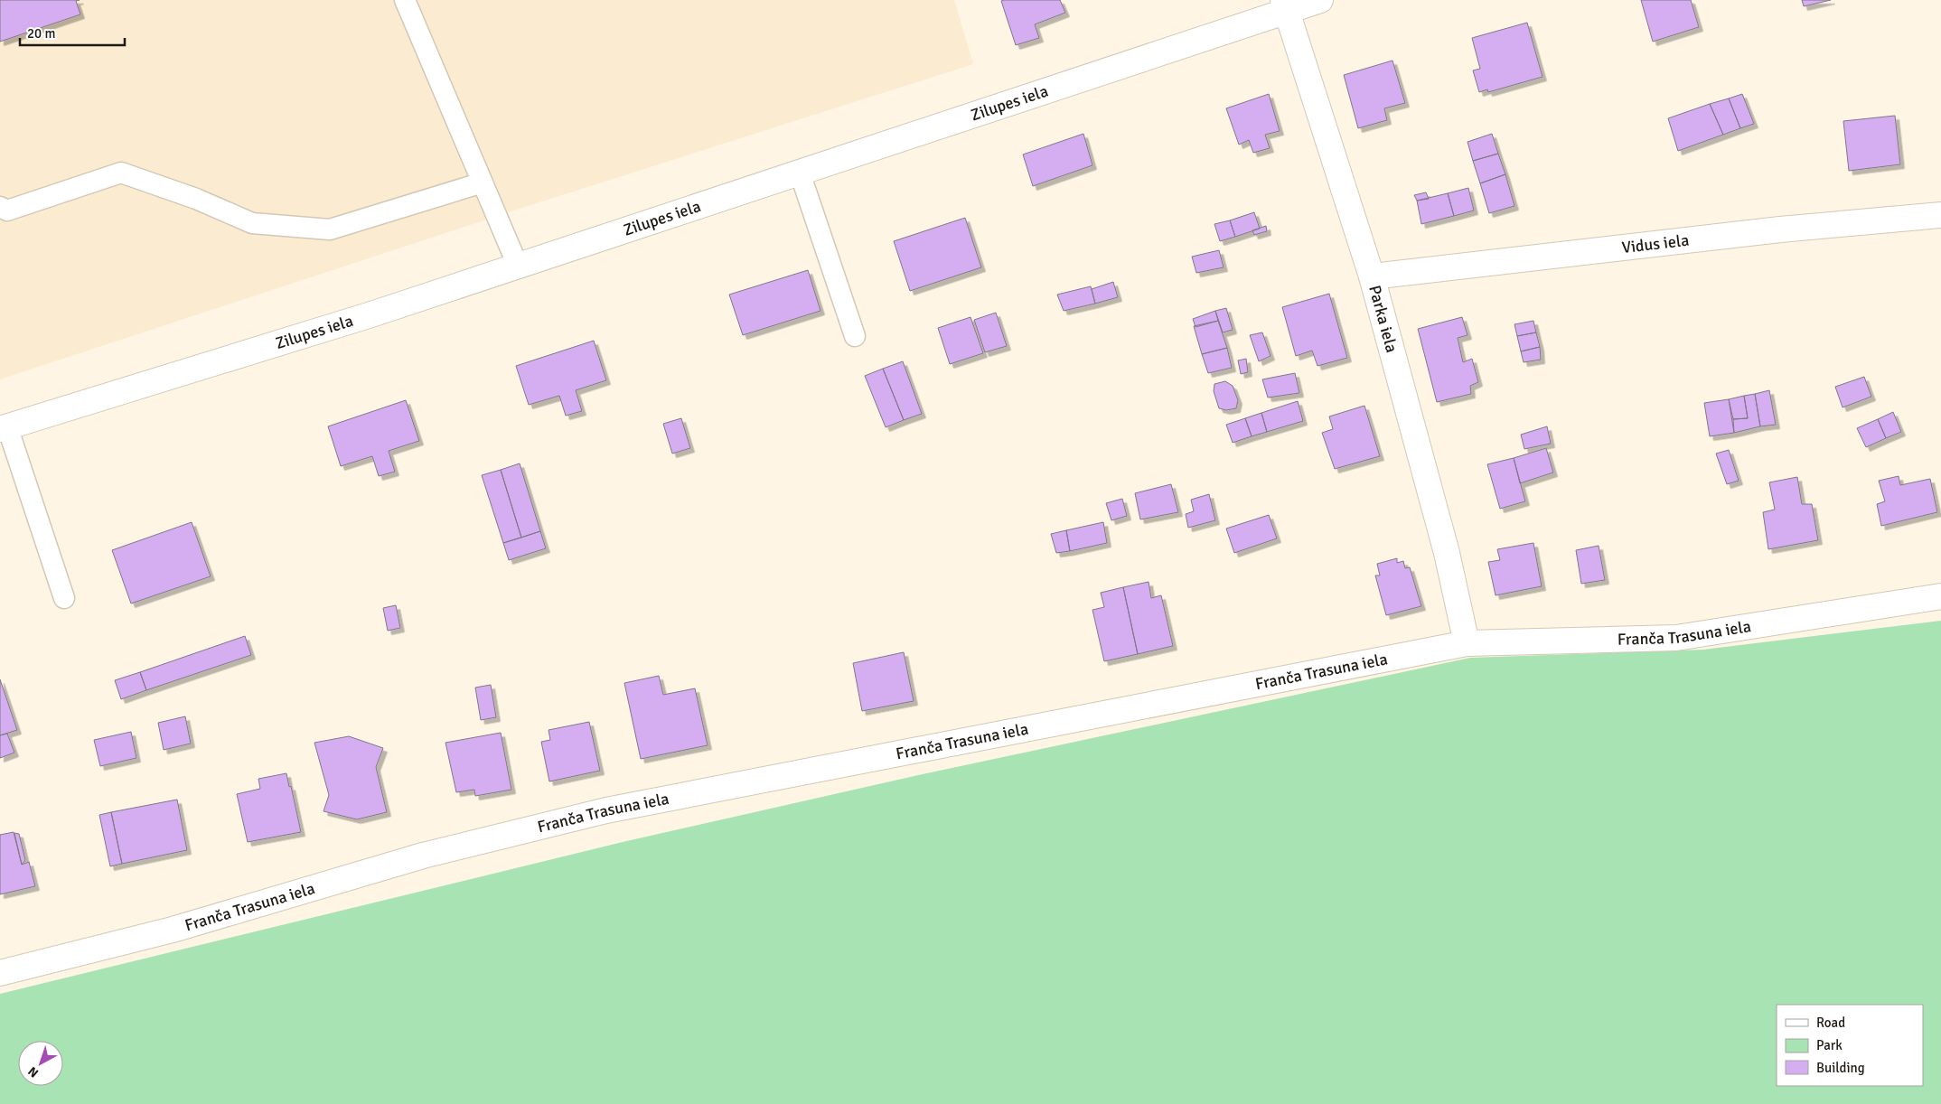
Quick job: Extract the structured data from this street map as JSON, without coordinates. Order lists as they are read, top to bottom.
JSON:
{
  "streets": {
    "street": [
      "Zilupes iela",
      "Vidus iela",
      "Parka iela",
      "Franča Trasuna iela"
    ]
  },
  "crossings": [
    ["Zilupes iela", "Parka iela"],
    ["Vidus iela", "Parka iela"],
    ["Parka iela", "Franča Trasuna iela"]
  ],
  "legend": ["Road", "Park", "Building"],
  "scale_bar": "20 m",
  "north": "bottom left"
}
